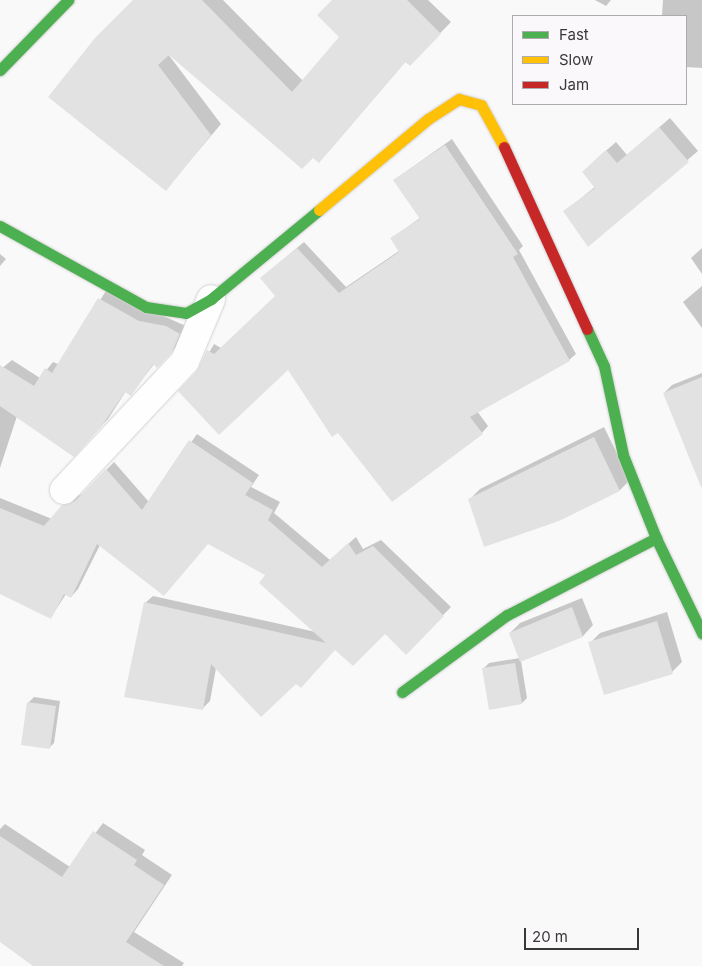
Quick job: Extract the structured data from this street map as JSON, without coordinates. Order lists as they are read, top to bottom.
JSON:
{
  "legend": ["Fast", "Slow", "Jam"],
  "scale_bar": "20 m"
}
